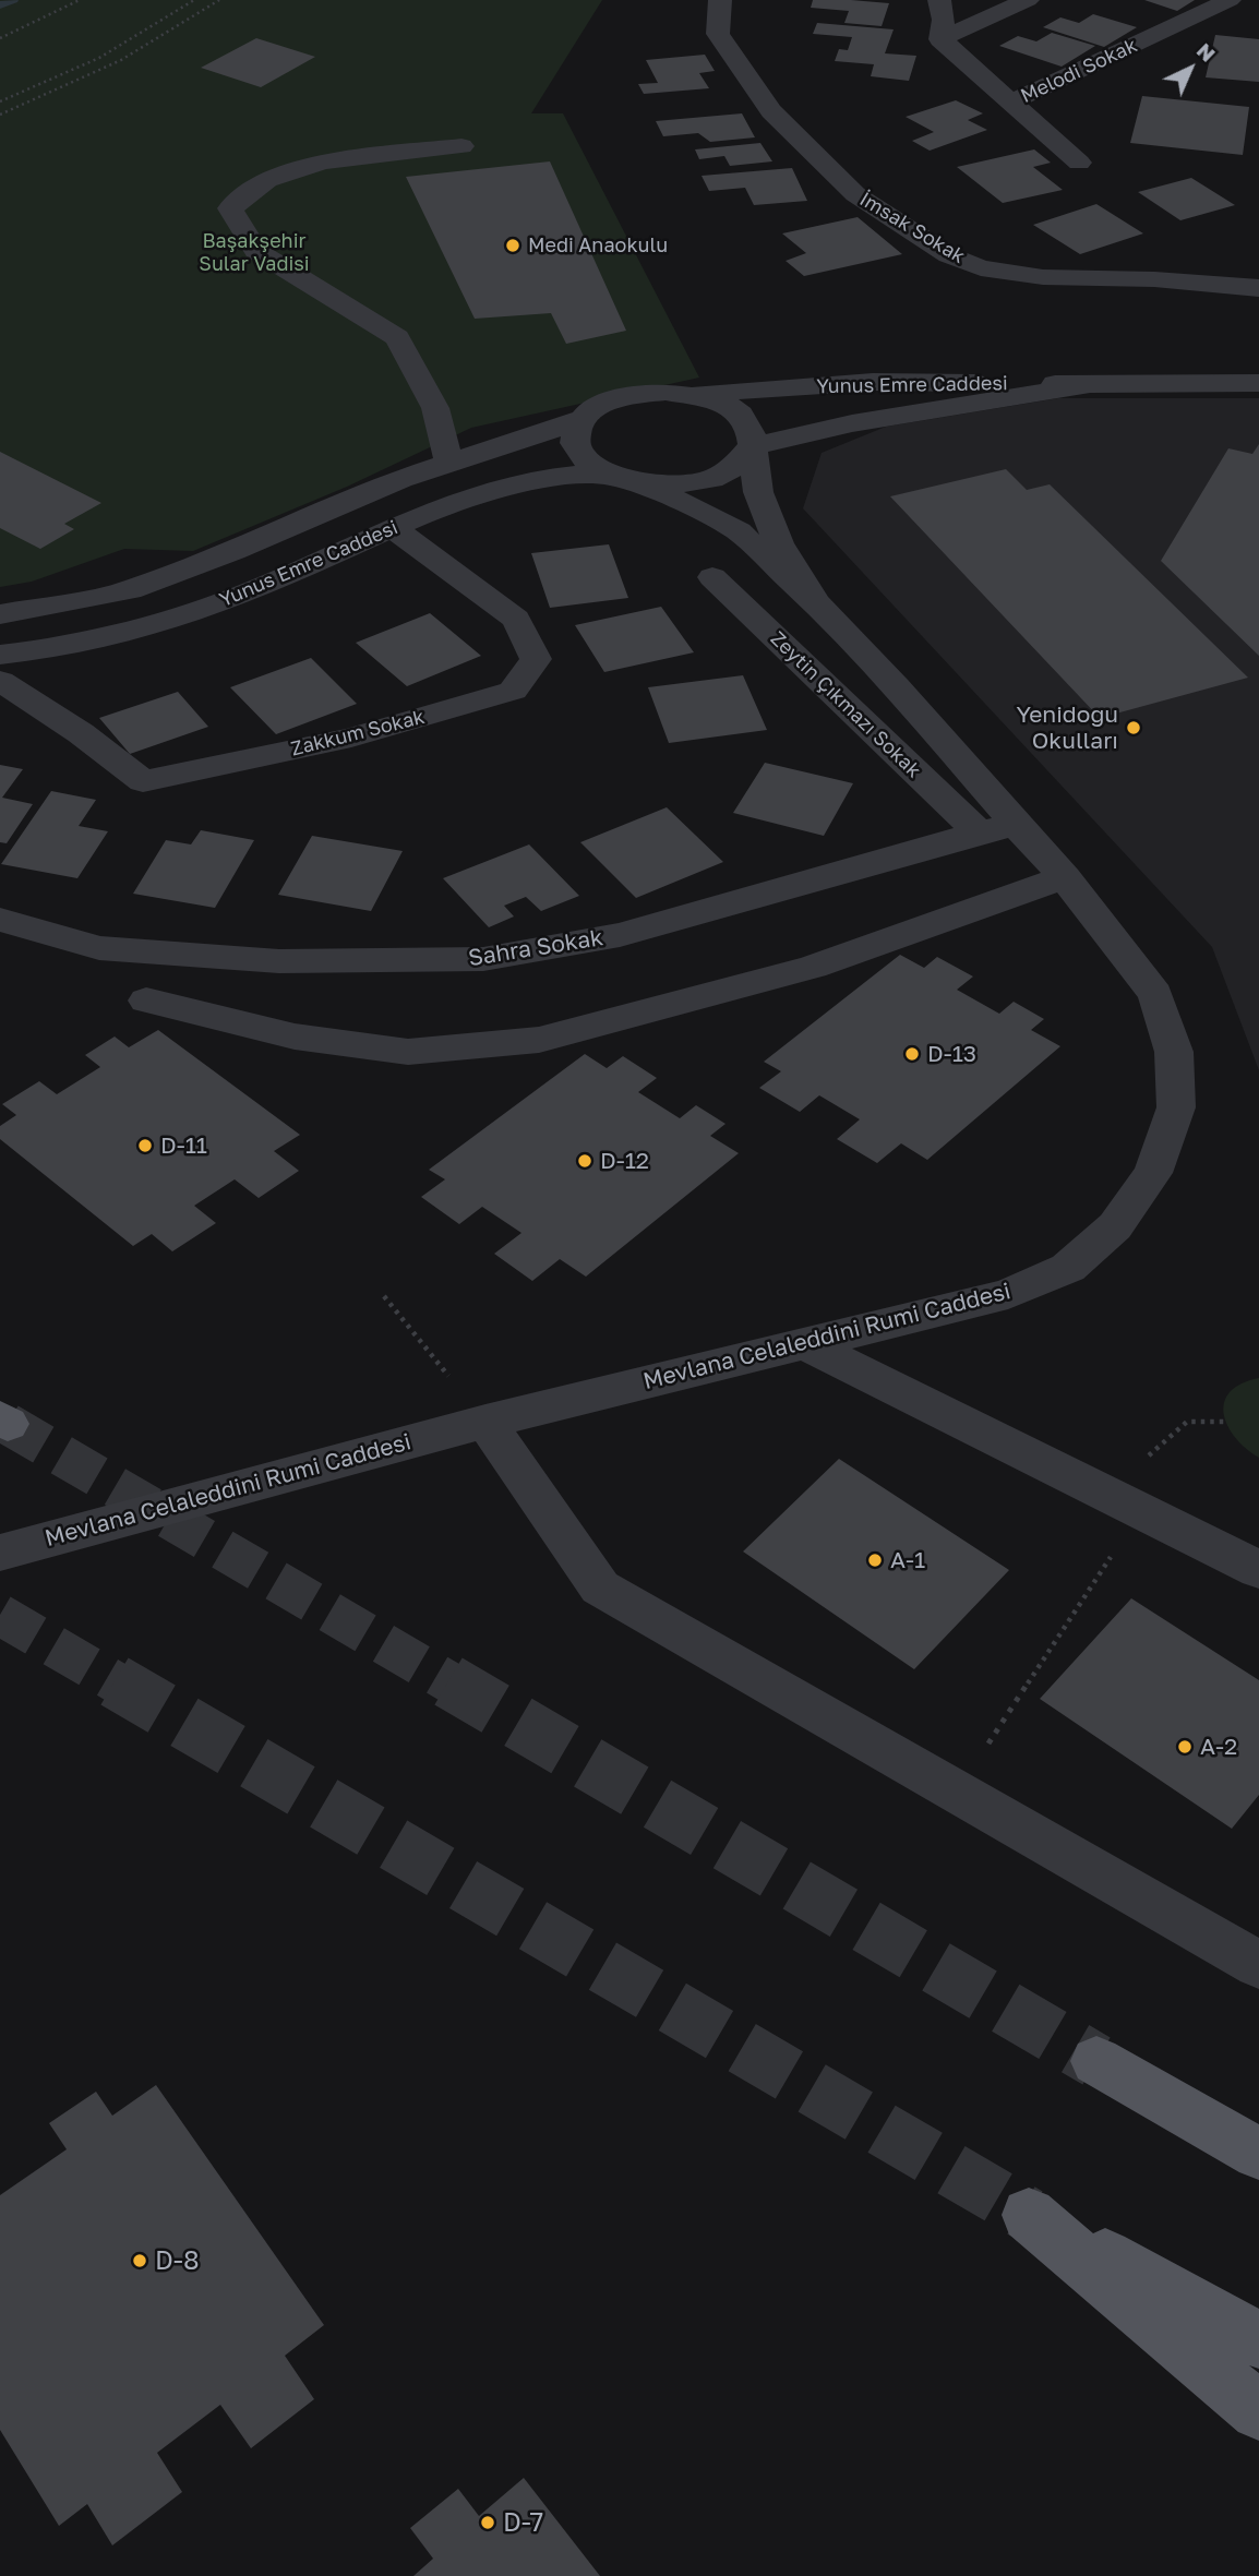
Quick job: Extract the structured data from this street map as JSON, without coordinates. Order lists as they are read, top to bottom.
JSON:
{
  "streets": {
    "street": [
      "Melodi Sokak",
      "İmsak Sokak",
      "Yunus Emre Caddesi",
      "Zeytin Çıkmazı Sokak",
      "Zakkum Sokak",
      "Sahra Sokak",
      "Mevlana Celaleddini Rumi Caddesi"
    ]
  },
  "crossings": [
    ["Yunus Emre Caddesi", "Zakkum Sokak"],
    ["Yunus Emre Caddesi", "Mevlana Celaleddini Rumi Caddesi"],
    ["Zeytin Çıkmazı Sokak", "Sahra Sokak"],
    ["Zeytin Çıkmazı Sokak", "Mevlana Celaleddini Rumi Caddesi"],
    ["Sahra Sokak", "Mevlana Celaleddini Rumi Caddesi"]
  ],
  "parks": ["Başakşehir Sular Vadisi"],
  "places": [
    "Medi Anaokulu",
    "Yenidoğu Okulları",
    "D-13",
    "D-11",
    "D-12",
    "A-1",
    "A-2",
    "D-8",
    "D-7"
  ],
  "north": "top right"
}
